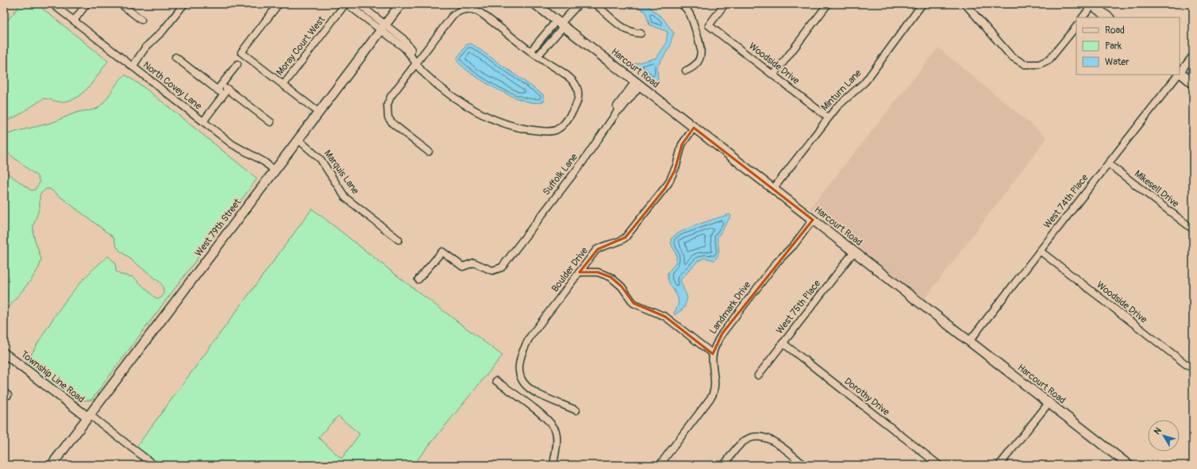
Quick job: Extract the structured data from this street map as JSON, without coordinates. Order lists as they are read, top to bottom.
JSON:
{
  "streets": {
    "street": [
      "Moray Court West",
      "Woodside Drive",
      "Harcourt Road",
      "North Covey Lane",
      "Minturn Lane",
      "Marquis Lane",
      "Suffolk Lane",
      "Mikesell Drive",
      "West 74th Place",
      "West 79th Street",
      "Boulder Drive",
      "West 75th Place",
      "Landmark Drive",
      "Township Line Road",
      "Dorothy Drive"
    ]
  },
  "crossings": [
    ["Woodside Drive", "Minturn Lane"],
    ["Woodside Drive", "West 74th Place"],
    ["Harcourt Road", "Minturn Lane"],
    ["Harcourt Road", "Suffolk Lane"],
    ["Harcourt Road", "West 74th Place"],
    ["Harcourt Road", "Boulder Drive"],
    ["Harcourt Road", "West 75th Place"],
    ["Harcourt Road", "Landmark Drive"],
    ["North Covey Lane", "West 79th Street"],
    ["Marquis Lane", "West 79th Street"],
    ["Mikesell Drive", "West 74th Place"],
    ["West 79th Street", "Township Line Road"],
    ["West 75th Place", "Dorothy Drive"]
  ],
  "legend": ["Road", "Park", "Water"],
  "north": "top left"
}
